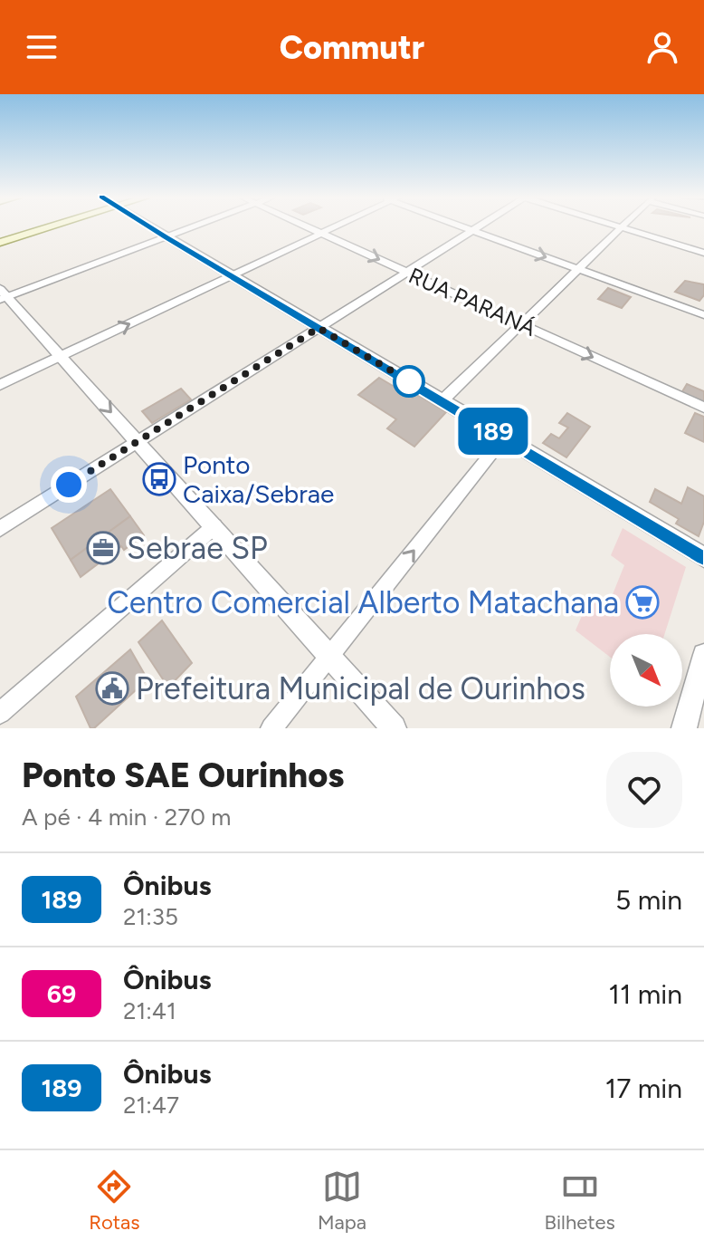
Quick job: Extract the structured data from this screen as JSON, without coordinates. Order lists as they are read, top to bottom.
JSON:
{
  "streets": {
    "street": ["RUA PARANÁ"]
  },
  "places": {
    "bus stop": ["Ponto Caixa/Sebrae"],
    "office": ["Sebrae SP"],
    "supermarket": ["Centro Comercial Alberto Matachana"],
    "public building": ["Prefeitura Municipal de Ourinhos"]
  },
  "lines": ["bus line 189"],
  "north": "bottom right",
  "page": {
    "header": "Commutr",
    "on_map": "189",
    "heading": ["Ponto SAE Ourinhos", "A pé · 4 min · 270 m"],
    "list": [
      {
        "mark": "189",
        "name": "Ônibus",
        "note": "21:35",
        "value": "5 min"
      },
      {
        "mark": "69",
        "name": "Ônibus",
        "note": "21:41",
        "value": "11 min"
      },
      {
        "mark": "189",
        "name": "Ônibus",
        "note": "21:47",
        "value": "17 min"
      }
    ],
    "tabs": ["Rotas", "Mapa", "Bilhetes"]
  }
}
